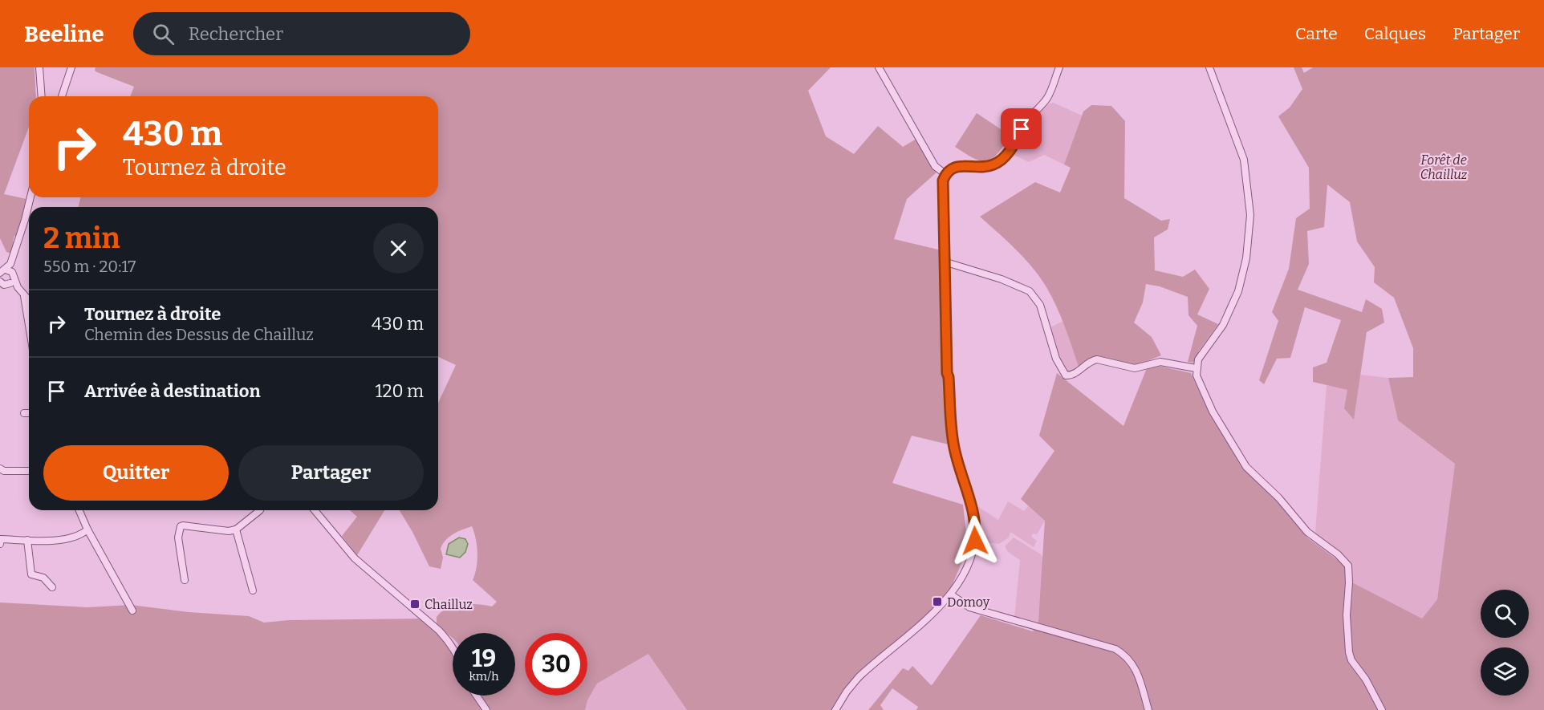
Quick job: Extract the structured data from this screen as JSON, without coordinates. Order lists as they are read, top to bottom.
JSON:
{
  "parks": ["Forêt de Chailluz"],
  "places": {
    "transit": ["Domoy", "Chailluz"]
  },
  "page": {
    "header": "Beeline",
    "search": "Rechercher",
    "nav": ["Carte", "Calques", "Partager"],
    "turn": ["430 m", "Tournez à droite"],
    "heading": ["2 min", "550 m · 20:17"],
    "list": [
      {
        "name": "Tournez à droite",
        "note": "Chemin des Dessus de Chailluz",
        "value": "430 m"
      },
      {
        "name": "Arrivée à destination",
        "value": "120 m"
      }
    ],
    "buttons": ["Quitter", "Partager"],
    "speed": "19 km/h",
    "limit": "30"
  }
}
